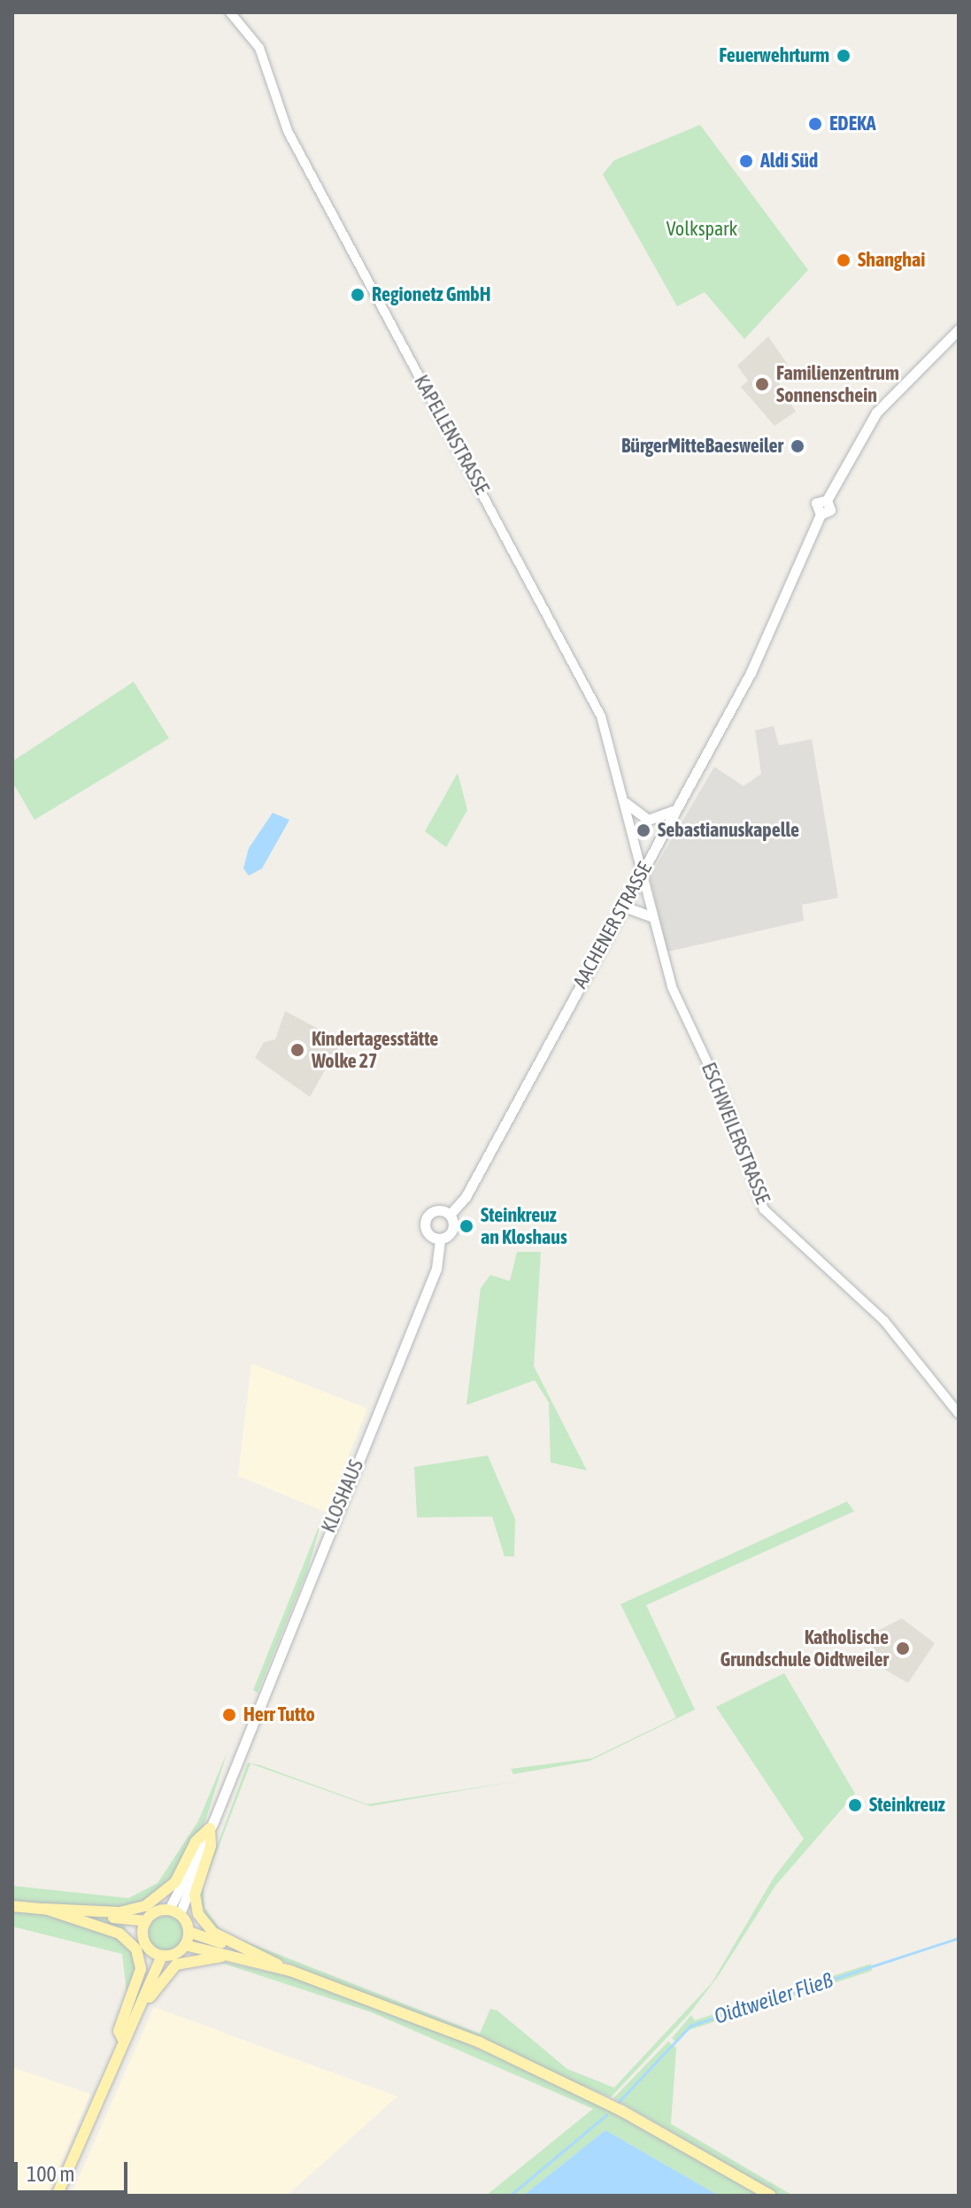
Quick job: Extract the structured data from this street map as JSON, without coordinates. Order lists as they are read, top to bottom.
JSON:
{
  "streets": {
    "main road": ["AACHENER STRASSE", "KLOSHAUS"],
    "street": ["KAPELLENSTRASSE", "ESCHWEILERSTRASSE"]
  },
  "crossings": [
    ["KAPELLENSTRASSE", "AACHENER STRASSE"],
    ["KAPELLENSTRASSE", "ESCHWEILERSTRASSE"],
    ["AACHENER STRASSE", "ESCHWEILERSTRASSE"],
    ["AACHENER STRASSE", "KLOSHAUS"]
  ],
  "water": ["Oidtweiler Fließ"],
  "parks": ["Volkspark"],
  "places": [
    "Feuerwehrturm",
    "EDEKA",
    "Aldi Süd",
    "Shanghai",
    "Regionetz GmbH",
    "Familienzentrum Sonnenschein",
    "BürgerMitteBaesweiler",
    "Sebastianuskapelle",
    "Kindertagesstätte Wolke 27",
    "Steinkreuz an Kloshaus",
    "Katholische Grundschule Oidtweiler",
    "Herr Tutto",
    "Steinkreuz"
  ],
  "scale_bar": "100 m"
}
